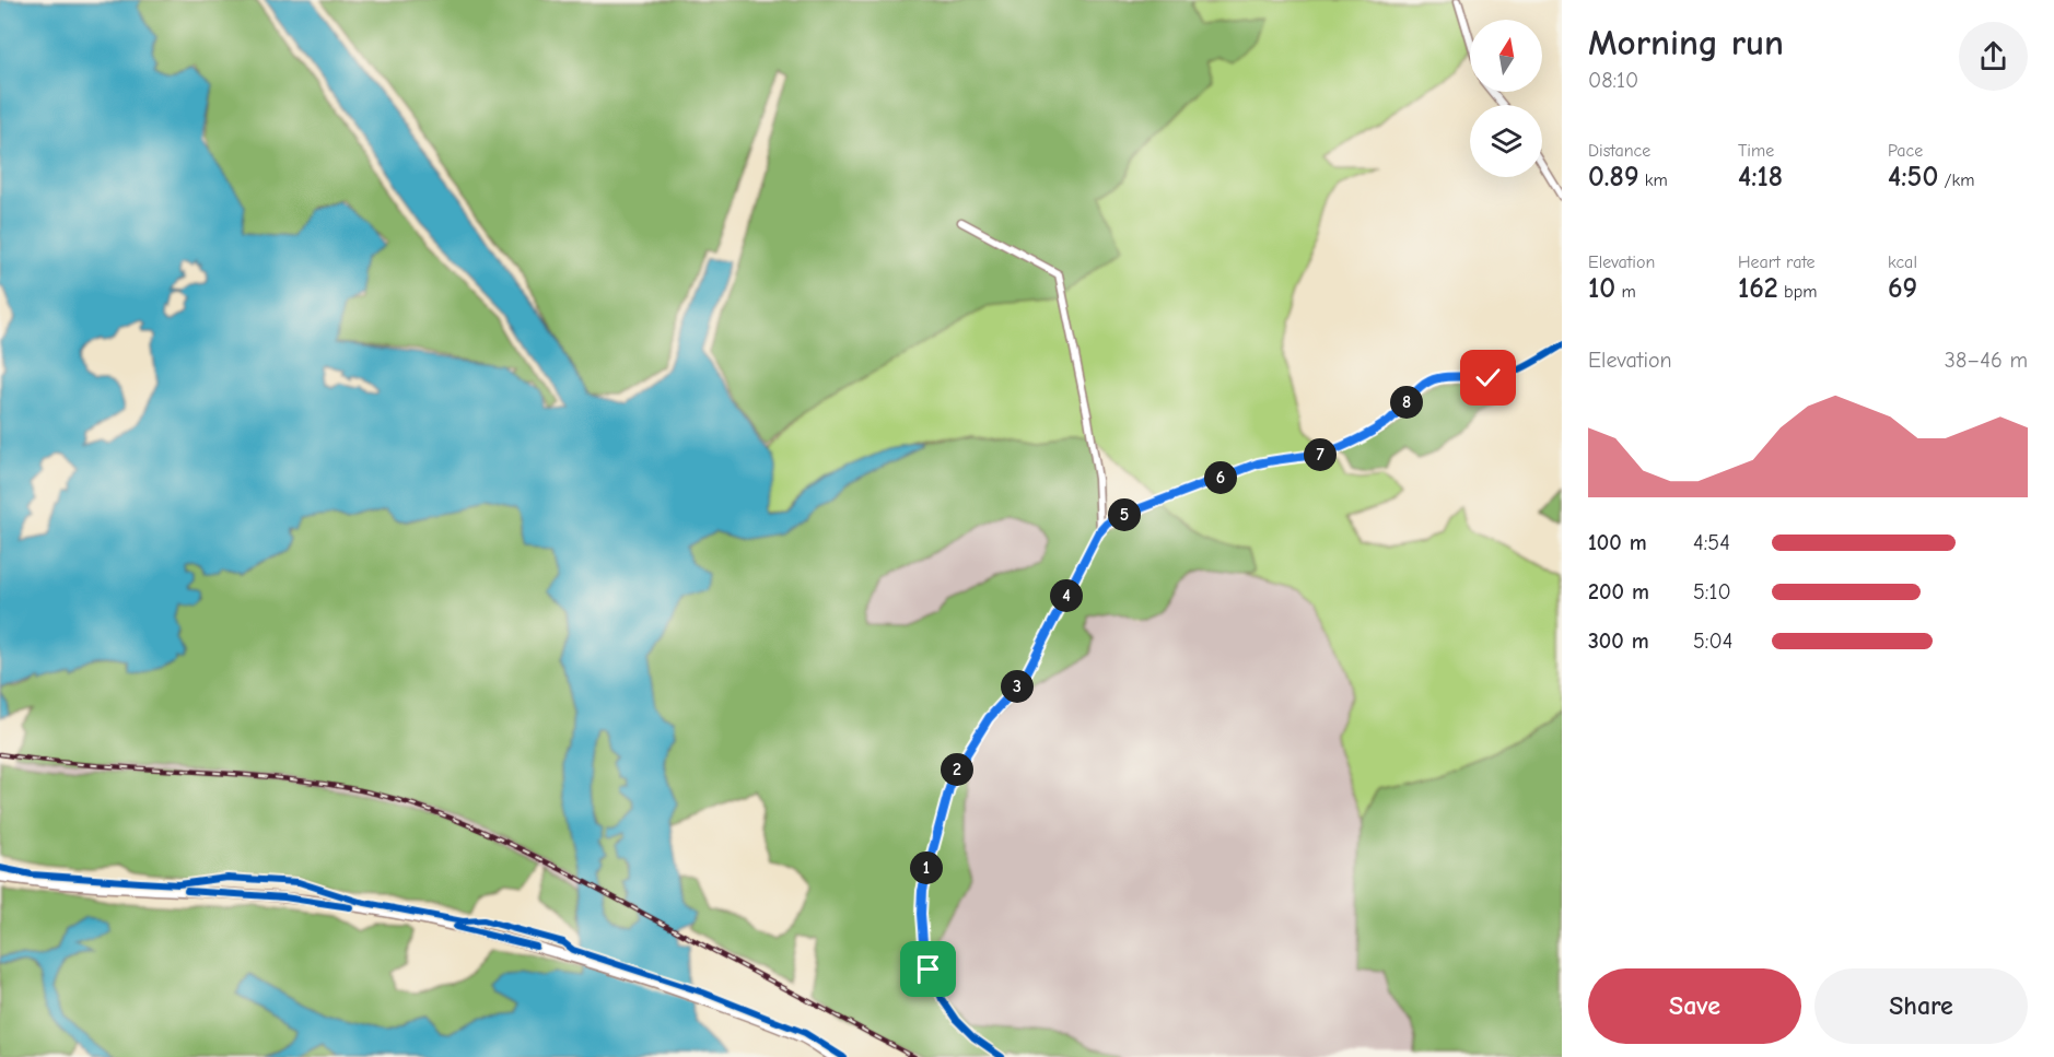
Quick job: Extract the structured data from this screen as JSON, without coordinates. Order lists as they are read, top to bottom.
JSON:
{
  "north": "top",
  "page": {
    "heading": ["Morning run", "08:10"],
    "stats": [
      ["Distance", "0.89 km"],
      ["Time", "4:18"],
      ["Pace", "4:50 /km"],
      ["Elevation", "10 m"],
      ["Heart rate", "162 bpm"],
      ["kcal", "69"]
    ],
    "chart": ["Elevation", "38–46 m"],
    "pins": [
      "8",
      "7",
      "6",
      "5",
      "4",
      "3",
      "2",
      "1"
    ],
    "list": [
      {
        "name": "100 m",
        "note": "4:54"
      },
      {
        "name": "200 m",
        "note": "5:10"
      },
      {
        "name": "300 m",
        "note": "5:04"
      }
    ],
    "buttons": ["Save", "Share"]
  }
}
